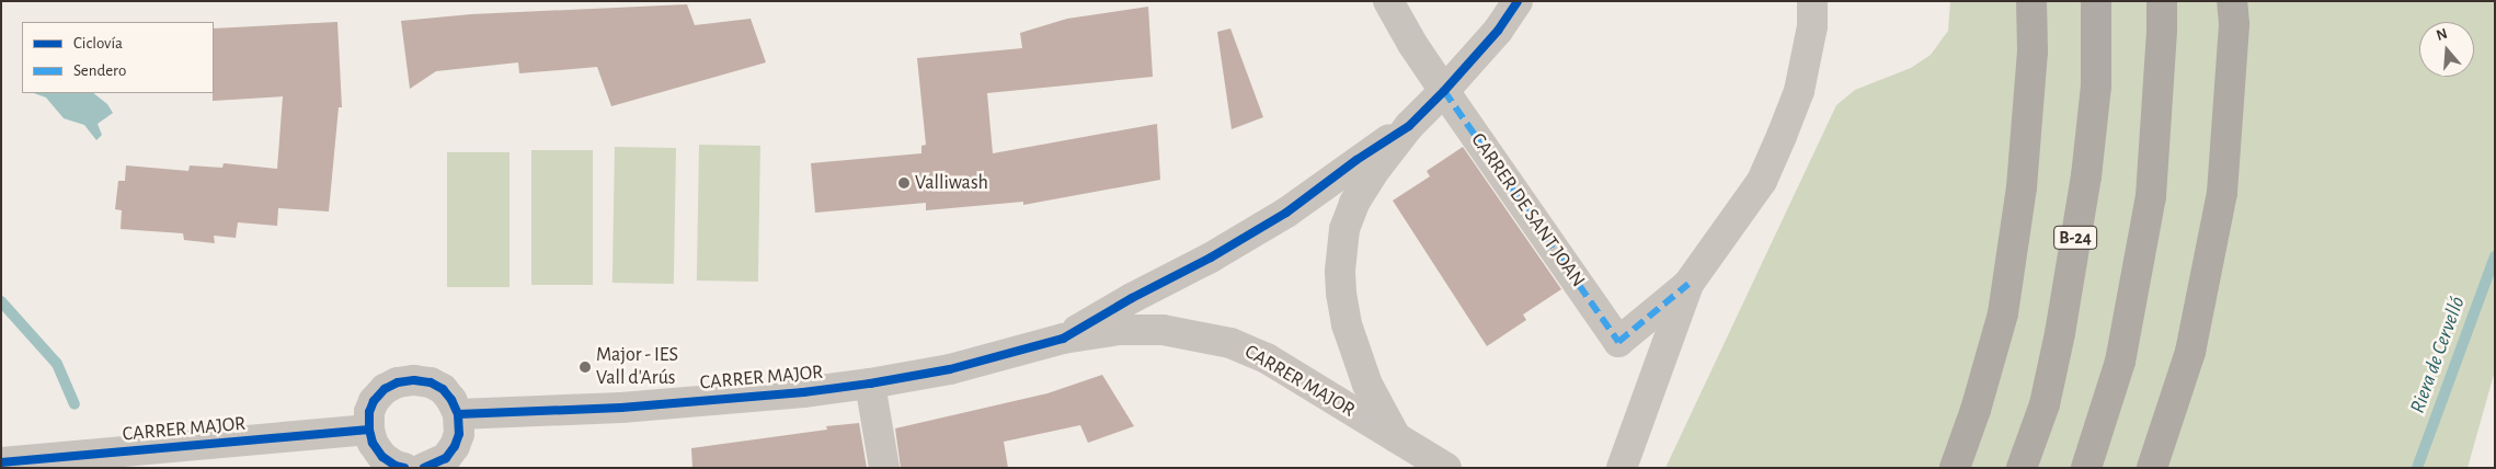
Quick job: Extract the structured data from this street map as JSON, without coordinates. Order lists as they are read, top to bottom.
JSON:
{
  "streets": {
    "highway": ["B-24"],
    "street": ["CARRER DE SANT JOAN", "CARRER MAJOR"]
  },
  "water": ["Riera de Cervelló"],
  "places": ["Valliwash", "Major - IES Vall d'Arús"],
  "legend": ["Ciclovía", "Sendero"],
  "north": "top"
}
